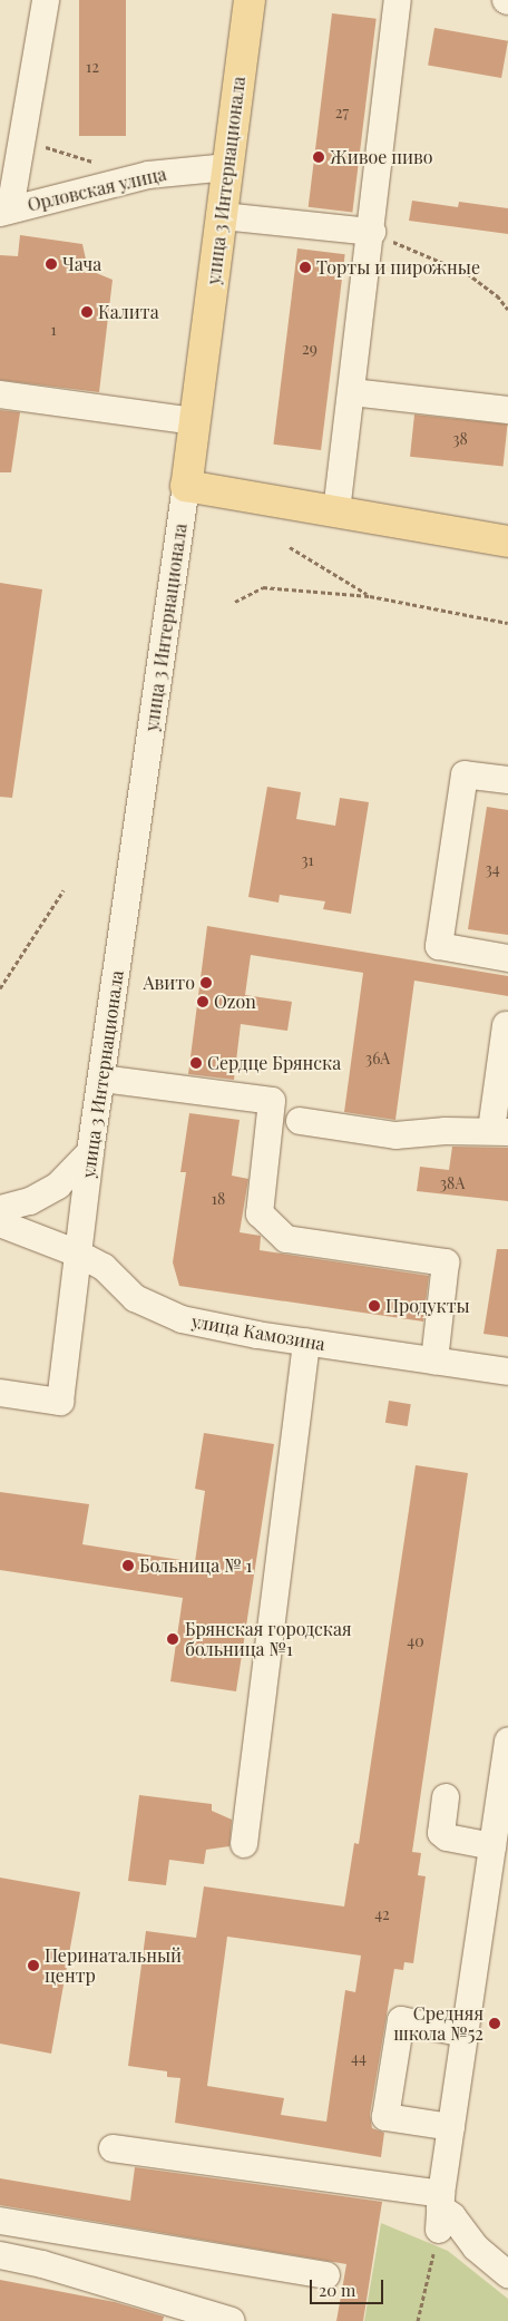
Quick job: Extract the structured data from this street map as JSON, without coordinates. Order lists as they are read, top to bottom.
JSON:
{
  "streets": {
    "main road": ["улица 3 Интернационала"],
    "street": ["Орловская улица", "улица Камозина"]
  },
  "crossings": [
    ["улица 3 Интернационала", "Орловская улица"],
    ["улица 3 Интернационала", "улица Камозина"]
  ],
  "places": [
    "Живое пиво",
    "Чача",
    "Торты и пирожные",
    "Калита",
    "Авито",
    "Ozon",
    "Сердце Брянска",
    "Продукты",
    "Больница № 1",
    "Брянская городская больница №1",
    "Перинатальный центр",
    "Средняя школа №52"
  ],
  "house_numbers": [
    "12",
    "27",
    "1",
    "29",
    "38",
    "31",
    "34",
    "36А",
    "38А",
    "18",
    "40",
    "42",
    "44"
  ],
  "scale_bar": "20 m"
}
